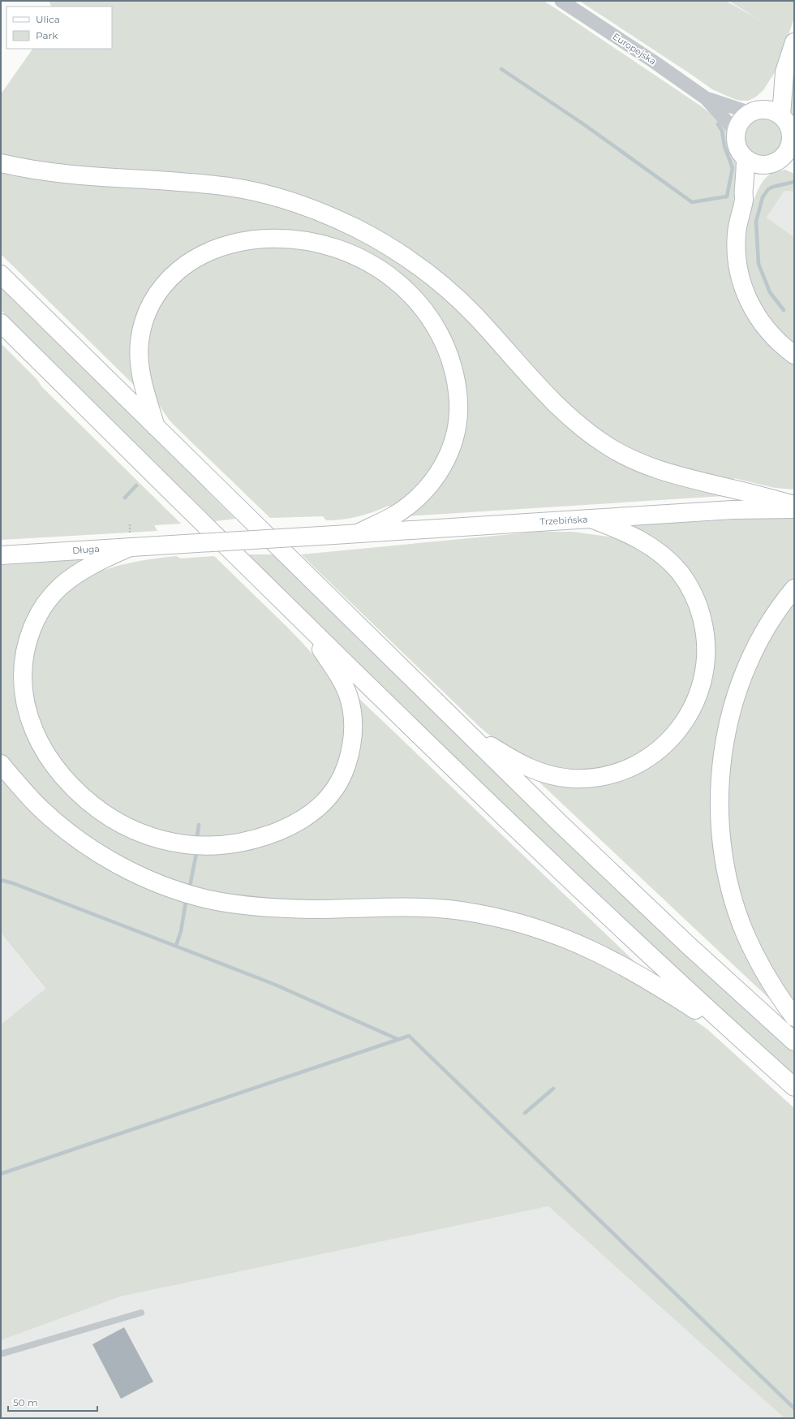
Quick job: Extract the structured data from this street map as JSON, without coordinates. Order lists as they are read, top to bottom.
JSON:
{
  "streets": {
    "main road": ["Trzebińska", "Długa"],
    "street": ["Europejska"]
  },
  "crossings": [
    ["Trzebińska", "Długa"]
  ],
  "legend": ["Ulica", "Park"],
  "scale_bar": "50 m"
}
